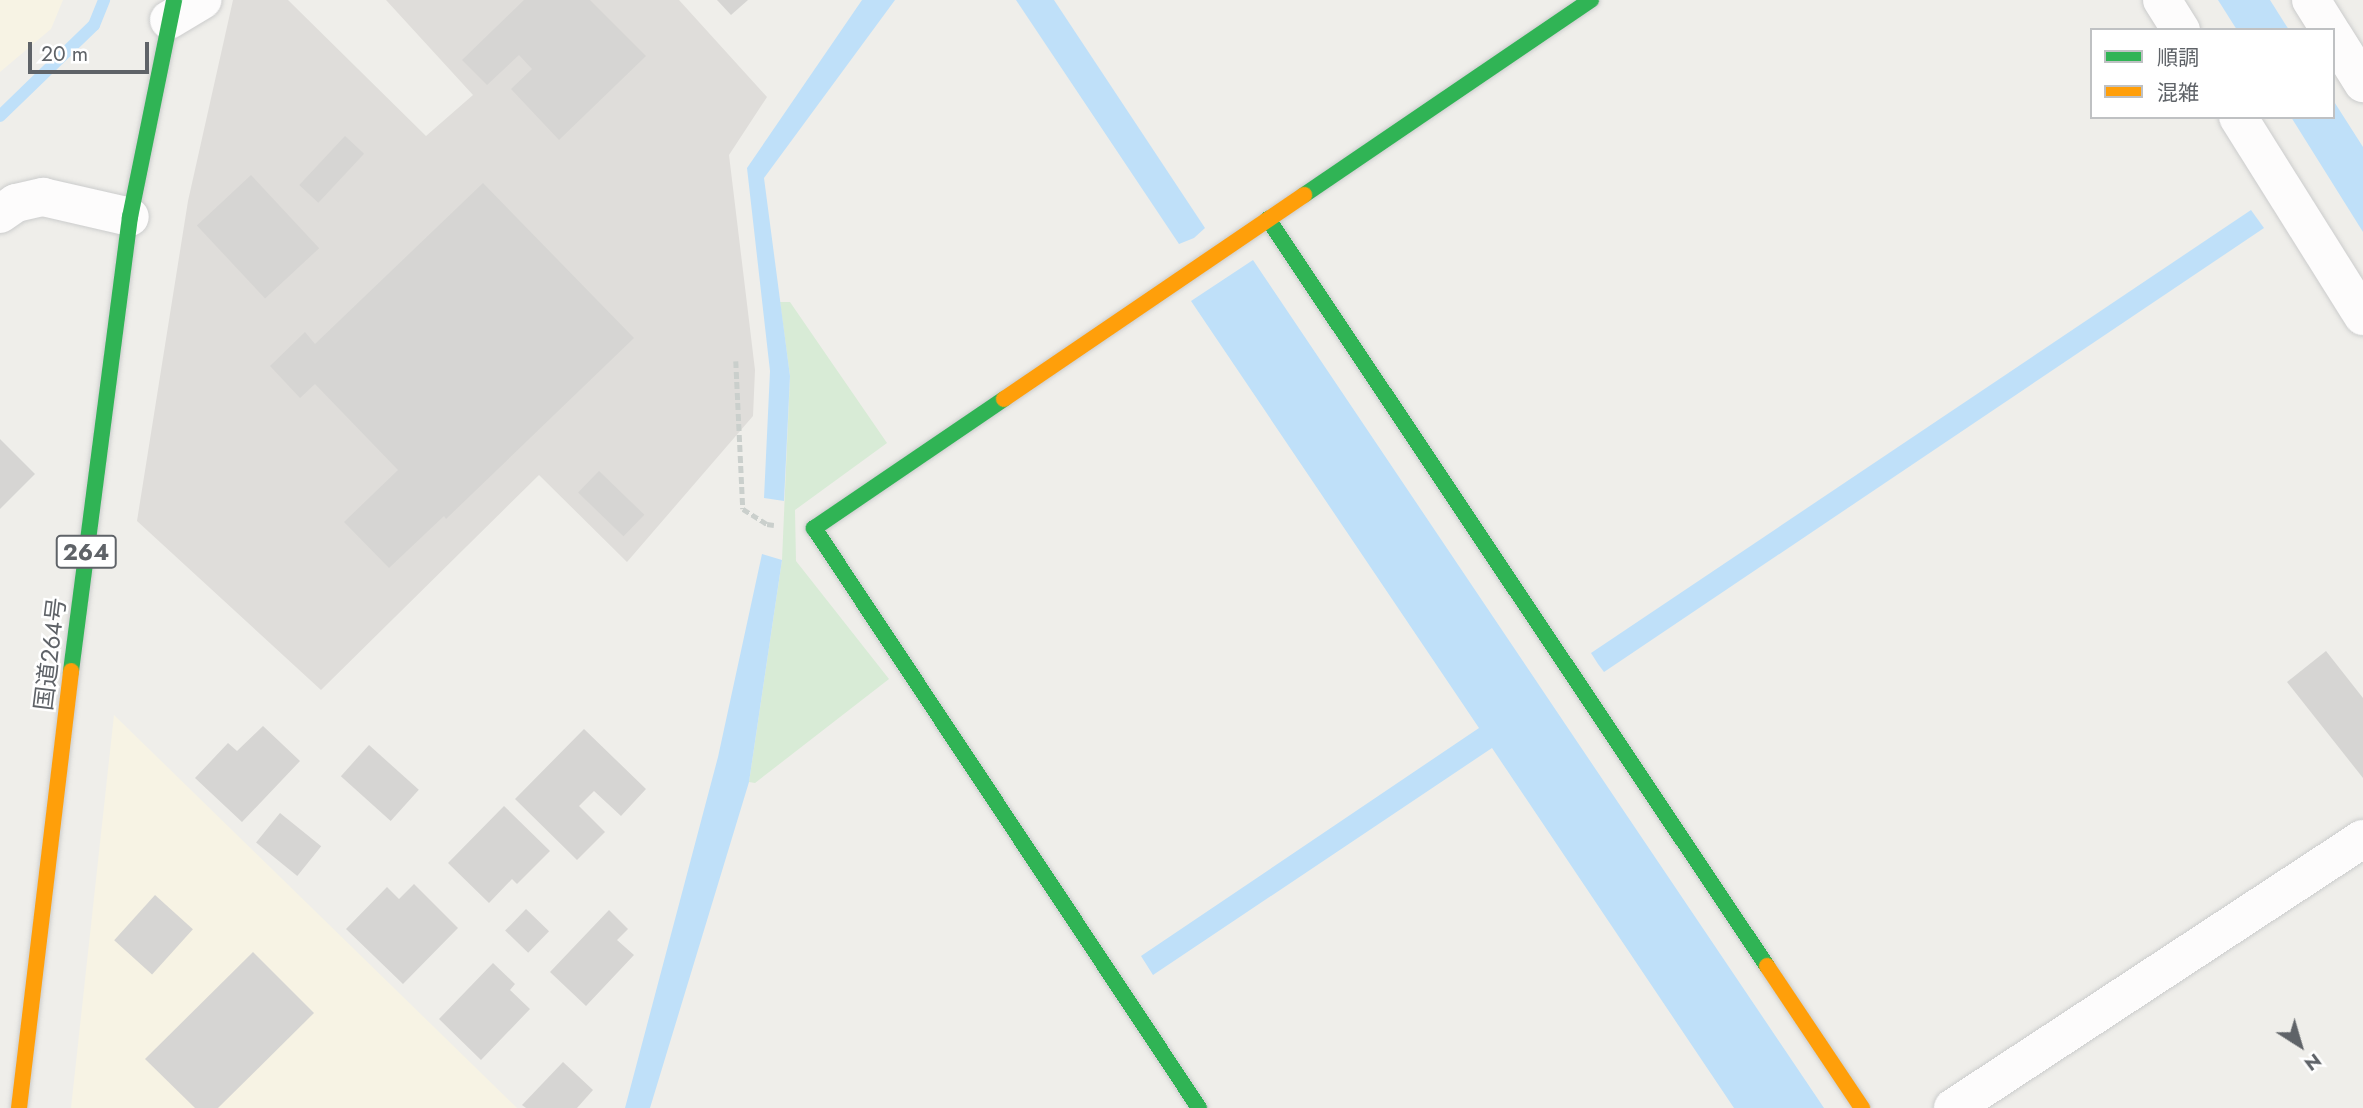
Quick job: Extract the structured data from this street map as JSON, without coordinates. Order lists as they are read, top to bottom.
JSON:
{
  "streets": {
    "main road": ["264", "国道264号"]
  },
  "legend": ["順調", "混雑"],
  "scale_bar": "20 m",
  "north": "bottom right"
}
